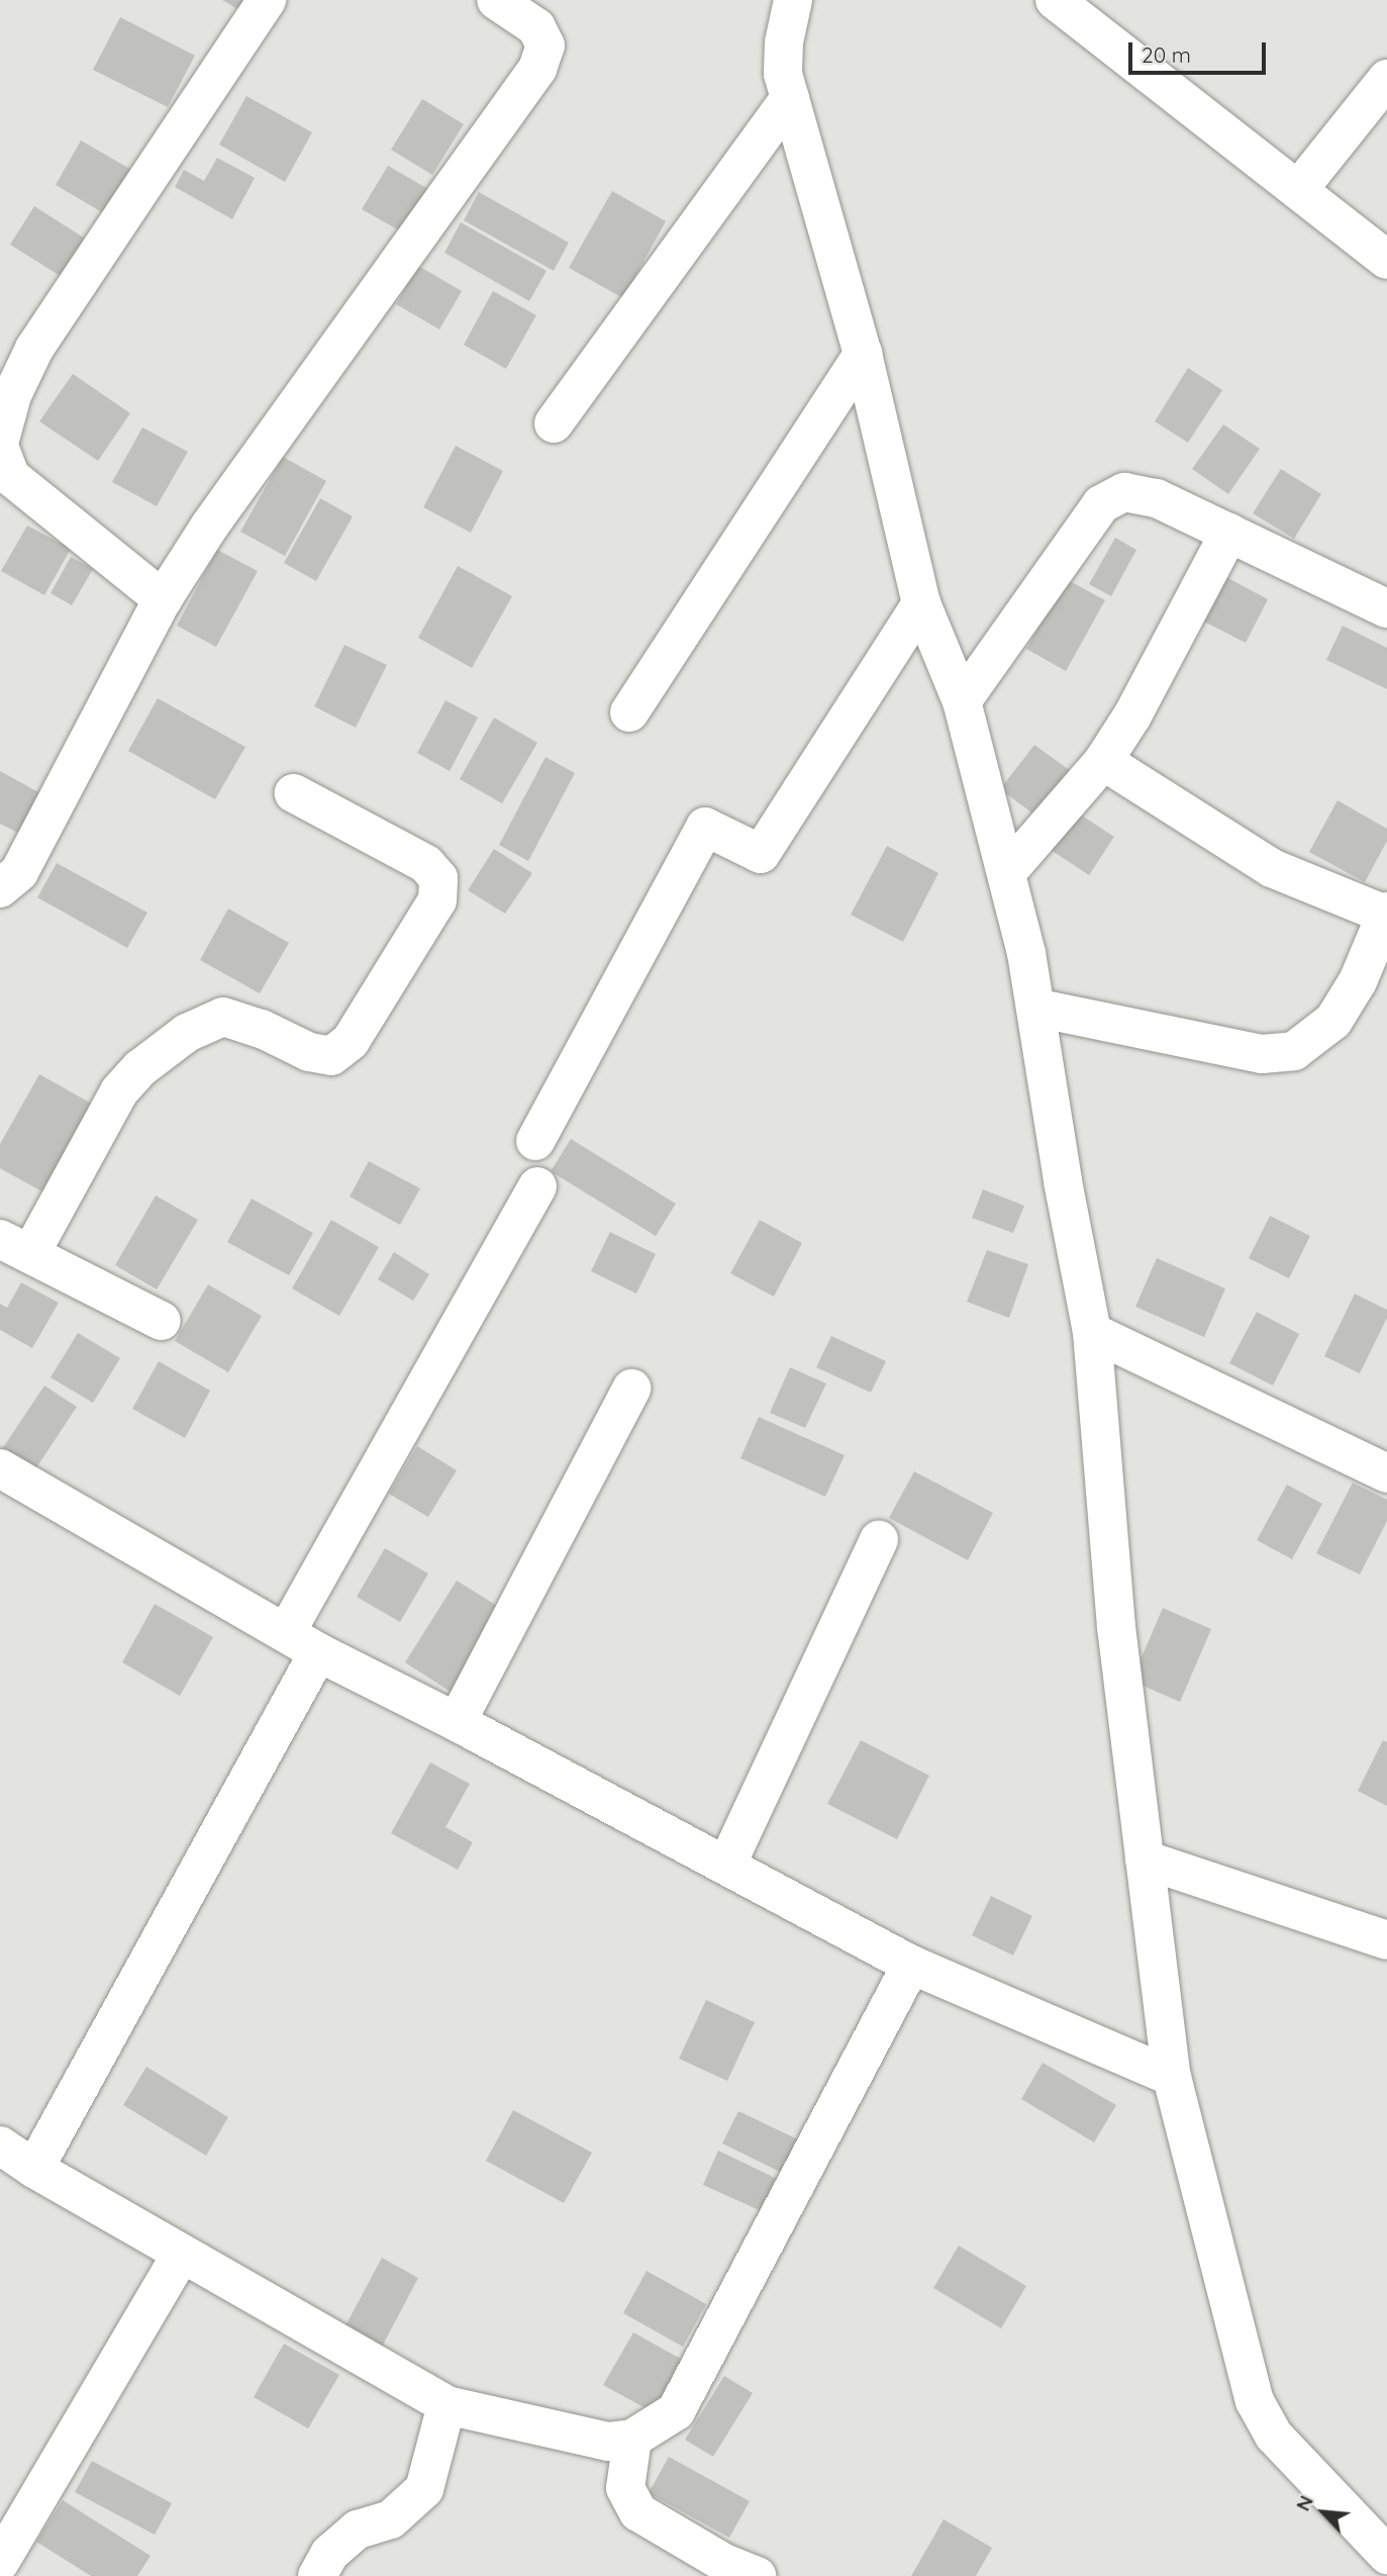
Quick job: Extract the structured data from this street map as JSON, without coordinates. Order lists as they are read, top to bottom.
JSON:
{
  "scale_bar": "20 m",
  "north": "top left"
}
